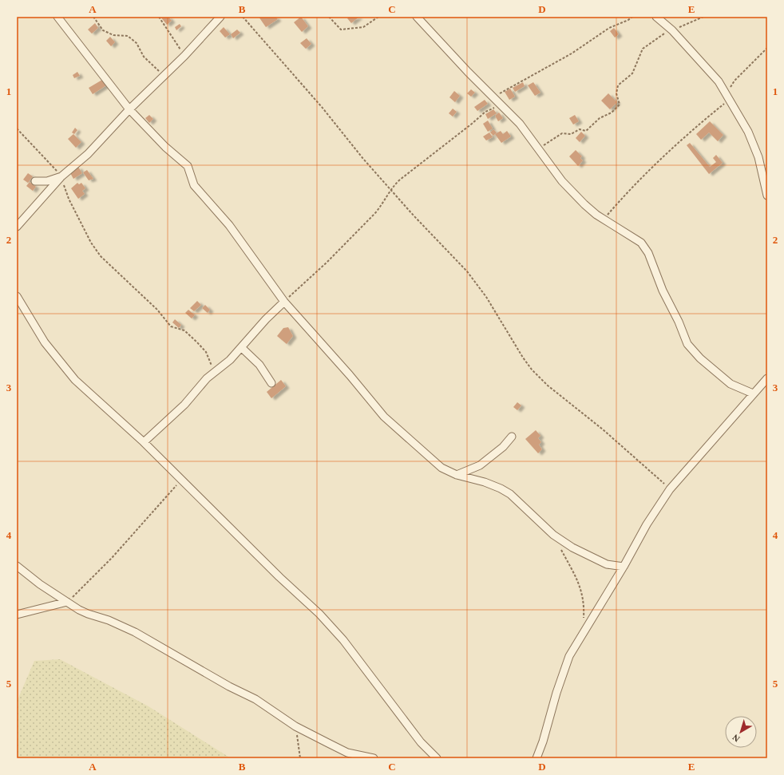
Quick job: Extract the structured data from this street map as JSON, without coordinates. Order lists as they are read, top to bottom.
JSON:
{
  "north": "bottom left",
  "grid": {
    "columns": [
      "A",
      "B",
      "C",
      "D",
      "E"
    ],
    "rows": [
      "1",
      "2",
      "3",
      "4",
      "5"
    ]
  }
}
